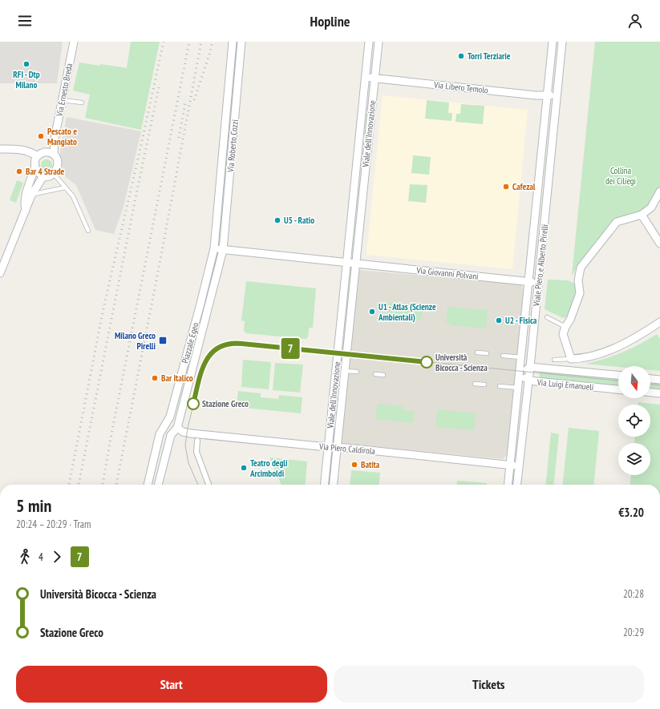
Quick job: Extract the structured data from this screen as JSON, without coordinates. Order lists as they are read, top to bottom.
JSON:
{
  "streets": {
    "street": [
      "Via Libero Temolo",
      "Via Ernesto Breda",
      "Viale dell'Innovazione",
      "Via Roberto Cozzi",
      "Viale Piero e Alberto Pirelli",
      "Via Giovanni Polvani",
      "Piazzale Egeo",
      "Via Luigi Emanueli",
      "Via Piero Caldirola"
    ]
  },
  "crossings": [
    ["Via Libero Temolo", "Viale dell'Innovazione"],
    ["Via Libero Temolo", "Viale Piero e Alberto Pirelli"],
    ["Viale dell'Innovazione", "Via Giovanni Polvani"],
    ["Viale dell'Innovazione", "Via Piero Caldirola"],
    ["Via Roberto Cozzi", "Piazzale Egeo"],
    ["Viale Piero e Alberto Pirelli", "Via Giovanni Polvani"],
    ["Viale Piero e Alberto Pirelli", "Via Luigi Emanueli"],
    ["Viale Piero e Alberto Pirelli", "Via Piero Caldirola"],
    ["Piazzale Egeo", "Via Piero Caldirola"]
  ],
  "parks": ["Collina dei Ciliegi"],
  "places": {
    "other": [
      "Torri Terziarie",
      "RFI - Dtp Milano",
      "Pescato e Mangiato",
      "Bar 4 Strade",
      "Cafezal",
      "U5 - Ratio",
      "U1 - Atlas (Scienze Ambientali)",
      "U2 - Fisica",
      "Università Bicocca - Scienza",
      "Bar Italico",
      "Stazione Greco",
      "Batita",
      "Teatro degli Arcimboldi"
    ],
    "transit": ["Milano Greco Pirelli"]
  },
  "lines": ["tram line 7"],
  "north": "bottom",
  "page": {
    "header": "Hopline",
    "on_map": "7",
    "heading": ["5 min", "20:24 – 20:29 · Tram", "€3.20"],
    "legs": ["4", "7"],
    "list": [
      {
        "name": "Università Bicocca - Scienza",
        "value": "20:28"
      },
      {
        "name": "Stazione Greco",
        "value": "20:29"
      }
    ],
    "buttons": ["Start", "Tickets"]
  }
}
